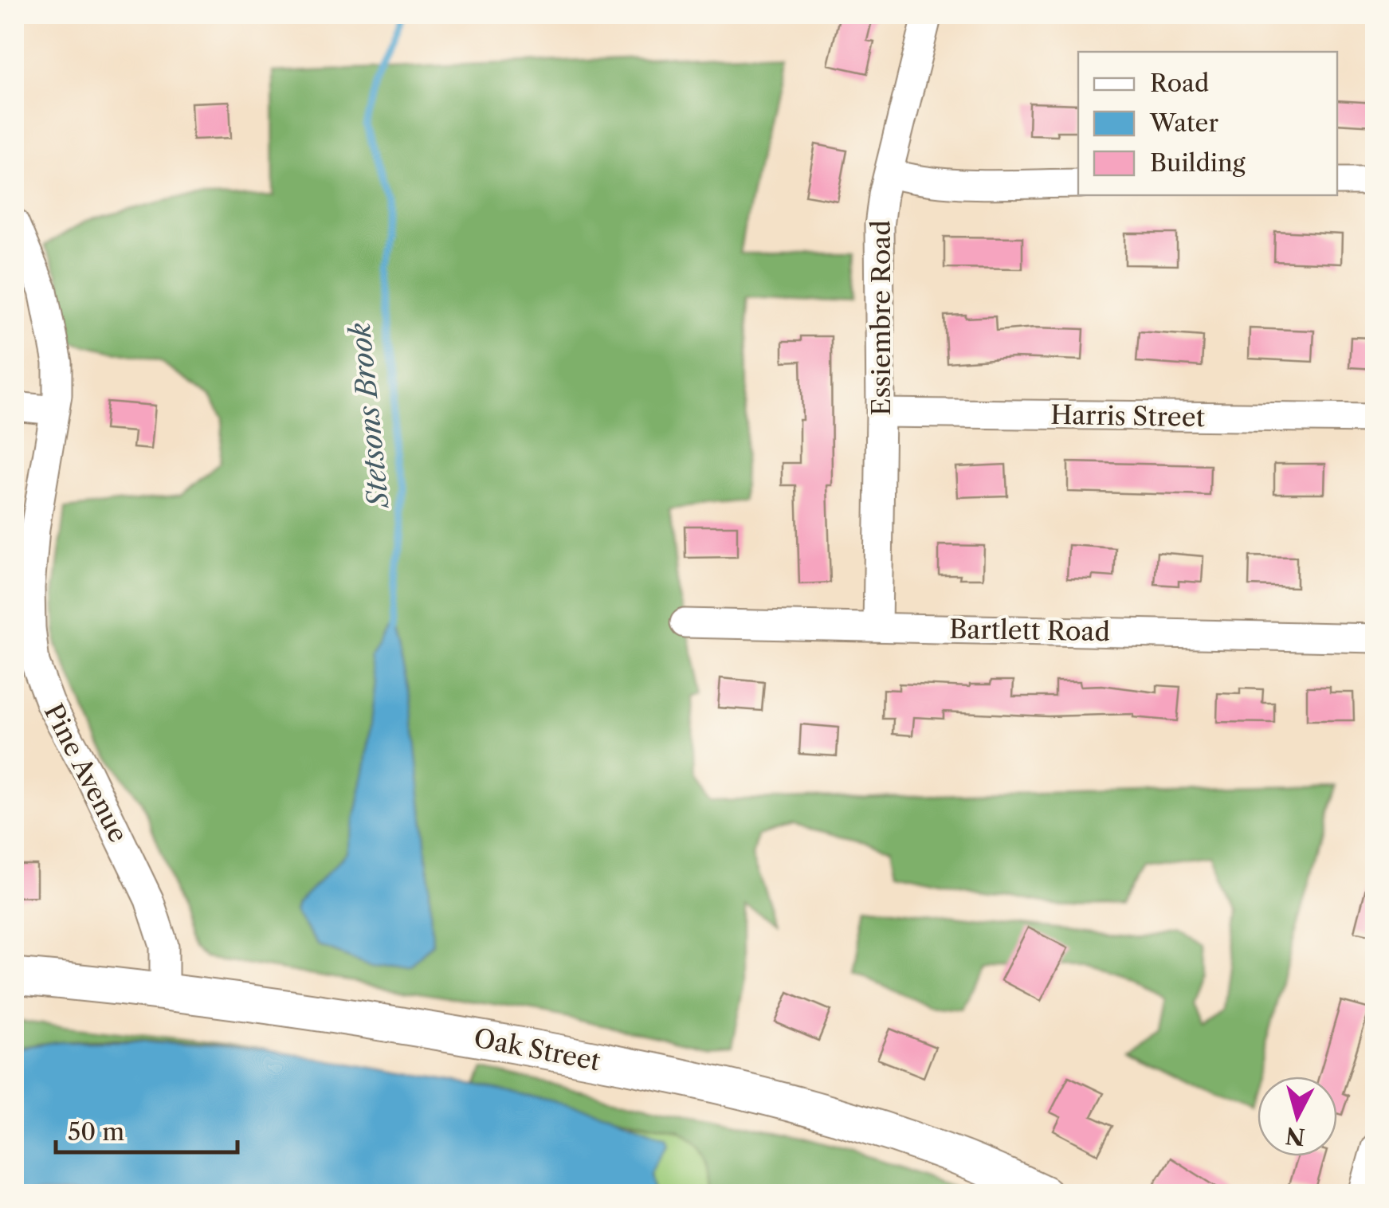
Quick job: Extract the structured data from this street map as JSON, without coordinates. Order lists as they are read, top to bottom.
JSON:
{
  "streets": {
    "street": [
      "Essiembre Road",
      "Harris Street",
      "Bartlett Road",
      "Pine Avenue",
      "Oak Street"
    ]
  },
  "crossings": [
    ["Essiembre Road", "Harris Street"],
    ["Essiembre Road", "Bartlett Road"],
    ["Pine Avenue", "Oak Street"]
  ],
  "water": ["Stetsons Brook"],
  "legend": ["Road", "Water", "Building"],
  "scale_bar": "50 m",
  "north": "bottom"
}
